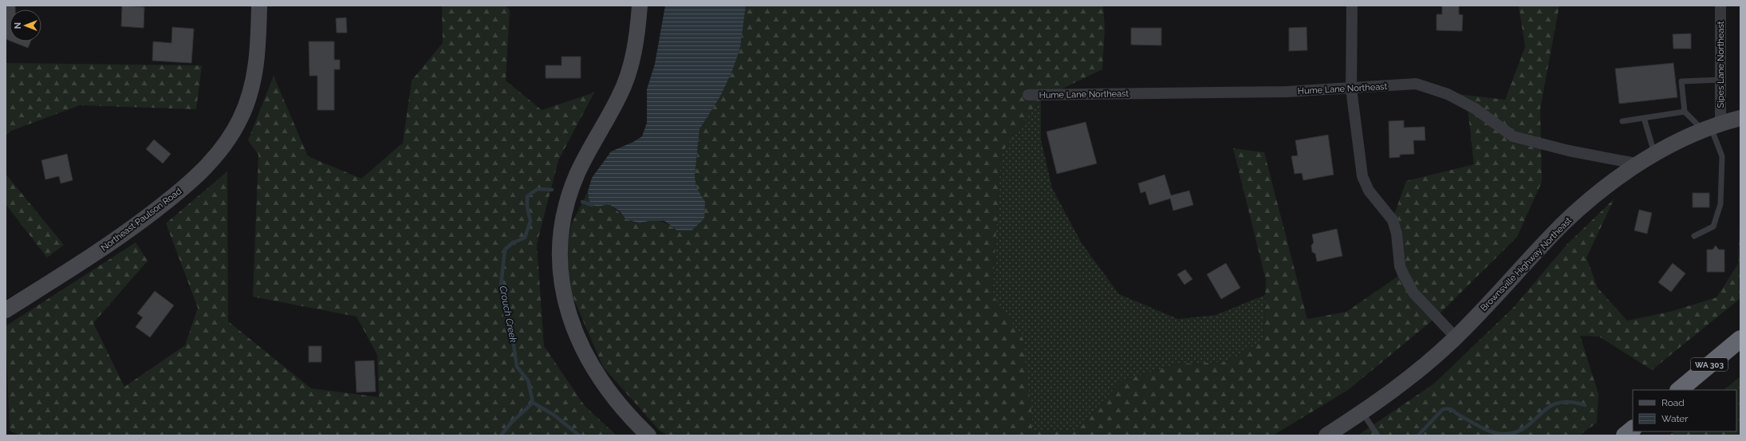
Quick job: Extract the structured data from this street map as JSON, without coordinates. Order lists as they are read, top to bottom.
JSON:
{
  "streets": {
    "highway": ["WA 303"],
    "main road": ["Northeast Paulson Road", "Brownsville Highway Northeast"],
    "street": ["Sipes Lane Northeast", "Hume Lane Northeast"]
  },
  "crossings": [
    ["Sipes Lane Northeast", "Brownsville Highway Northeast"],
    ["Hume Lane Northeast", "Brownsville Highway Northeast"]
  ],
  "water": ["Crouch Creek"],
  "legend": ["Road", "Water"],
  "north": "left"
}
